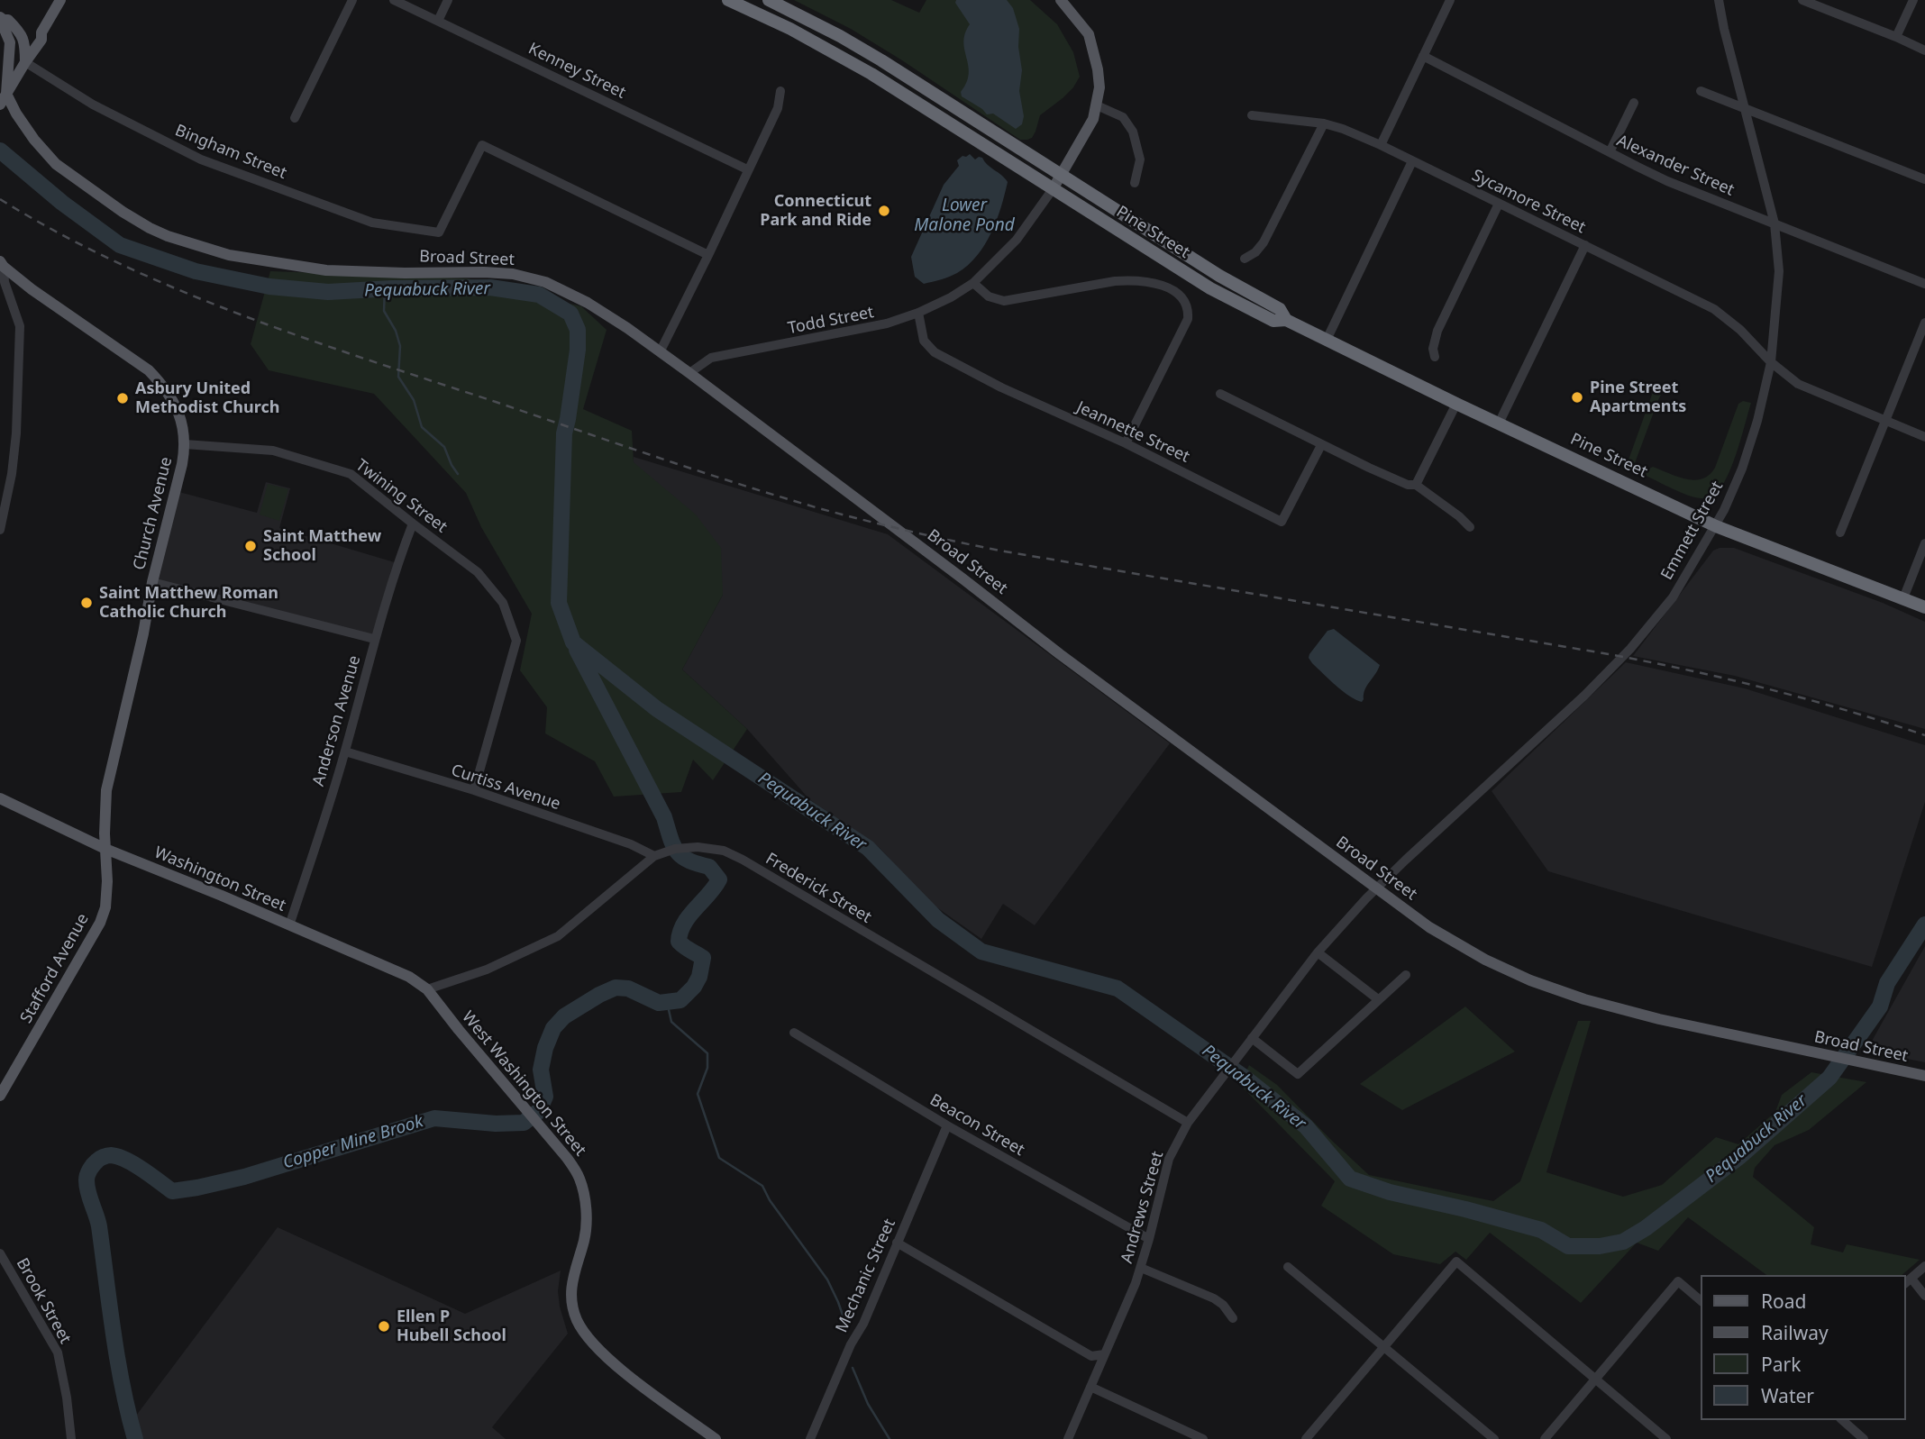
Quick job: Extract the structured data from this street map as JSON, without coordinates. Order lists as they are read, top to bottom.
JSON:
{
  "streets": {
    "highway": ["Pine Street"],
    "main road": [
      "Broad Street",
      "Church Avenue",
      "Washington Street",
      "Stafford Avenue",
      "West Washington Street"
    ],
    "street": [
      "Kenney Street",
      "Bingham Street",
      "Alexander Street",
      "Sycamore Street",
      "Todd Street",
      "Jeannette Street",
      "Twining Street",
      "Emmett Street",
      "Anderson Avenue",
      "Curtiss Avenue",
      "Frederick Street",
      "Beacon Street",
      "Andrews Street",
      "Mechanic Street",
      "Brook Street"
    ]
  },
  "crossings": [
    ["Alexander Street", "Emmett Street"],
    ["Sycamore Street", "Emmett Street"],
    ["Pine Street", "Todd Street"],
    ["Pine Street", "Emmett Street"],
    ["Broad Street", "Todd Street"],
    ["Broad Street", "Emmett Street"],
    ["Broad Street", "Andrews Street"],
    ["Todd Street", "Jeannette Street"],
    ["Twining Street", "Church Avenue"],
    ["Twining Street", "Anderson Avenue"],
    ["Twining Street", "Curtiss Avenue"],
    ["Church Avenue", "Washington Street"],
    ["Church Avenue", "Stafford Avenue"],
    ["Emmett Street", "Andrews Street"],
    ["Anderson Avenue", "Curtiss Avenue"],
    ["Anderson Avenue", "Washington Street"],
    ["Curtiss Avenue", "Frederick Street"],
    ["Washington Street", "Frederick Street"],
    ["Washington Street", "Stafford Avenue"],
    ["Washington Street", "West Washington Street"],
    ["Frederick Street", "West Washington Street"],
    ["Frederick Street", "Andrews Street"],
    ["Beacon Street", "Andrews Street"],
    ["Beacon Street", "Mechanic Street"]
  ],
  "water": ["Lower Malone Pond", "Pequabuck River", "Copper Mine Brook"],
  "places": [
    "Connecticut Park and Ride",
    "Pine Street Apartments",
    "Asbury United Methodist Church",
    "Saint Matthew School",
    "Saint Matthew Roman Catholic Church",
    "Ellen P Hubell School"
  ],
  "legend": [
    "Road",
    "Railway",
    "Park",
    "Water"
  ]
}
